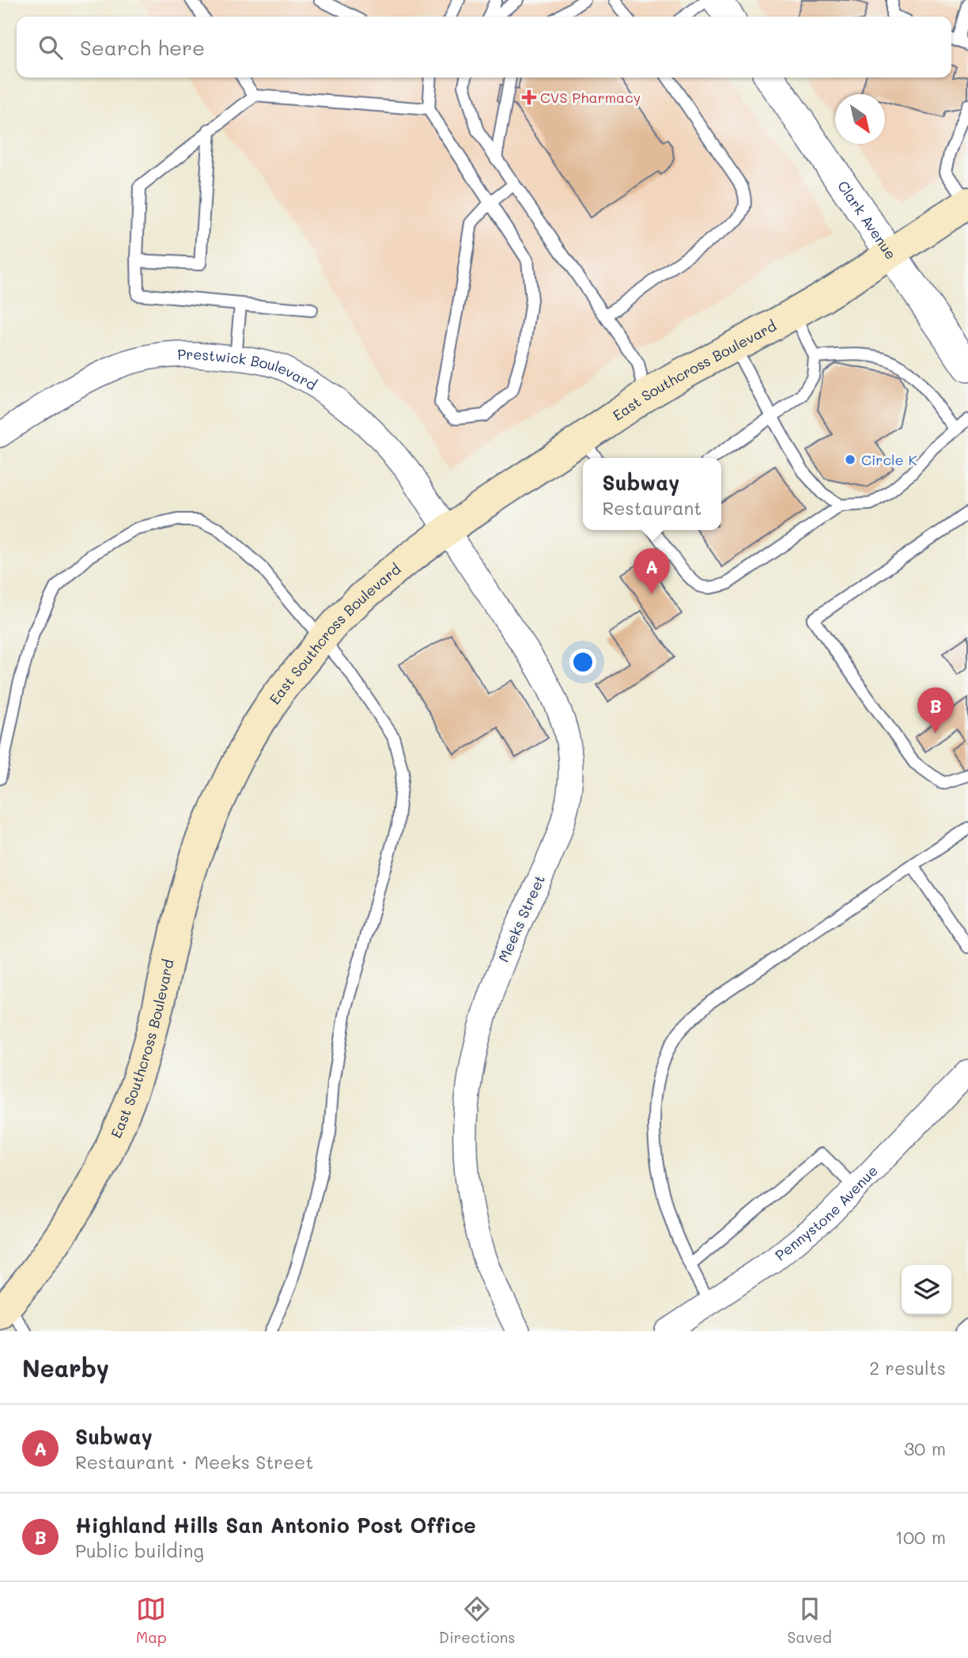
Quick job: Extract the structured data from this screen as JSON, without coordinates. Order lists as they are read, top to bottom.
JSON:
{
  "streets": {
    "main road": ["East Southcross Boulevard"],
    "street": [
      "Clark Avenue",
      "Prestwick Boulevard",
      "Meeks Street",
      "Pennystone Avenue"
    ]
  },
  "crossings": [
    ["Clark Avenue", "East Southcross Boulevard"],
    ["East Southcross Boulevard", "Prestwick Boulevard"],
    ["East Southcross Boulevard", "Meeks Street"],
    ["Prestwick Boulevard", "Meeks Street"]
  ],
  "places": {
    "health": ["CVS Pharmacy"],
    "other": ["Circle K"]
  },
  "north": "bottom right",
  "page": {
    "search": "Search here",
    "popup": ["Subway", "Restaurant"],
    "pins": ["A", "B"],
    "heading": ["Nearby", "2 results"],
    "list": [
      {
        "mark": "A",
        "name": "Subway",
        "note": "Restaurant · Meeks Street",
        "value": "30 m"
      },
      {
        "mark": "B",
        "name": "Highland Hills San Antonio Post Office",
        "note": "Public building",
        "value": "100 m"
      }
    ],
    "nav": ["Map", "Directions", "Saved"]
  }
}
